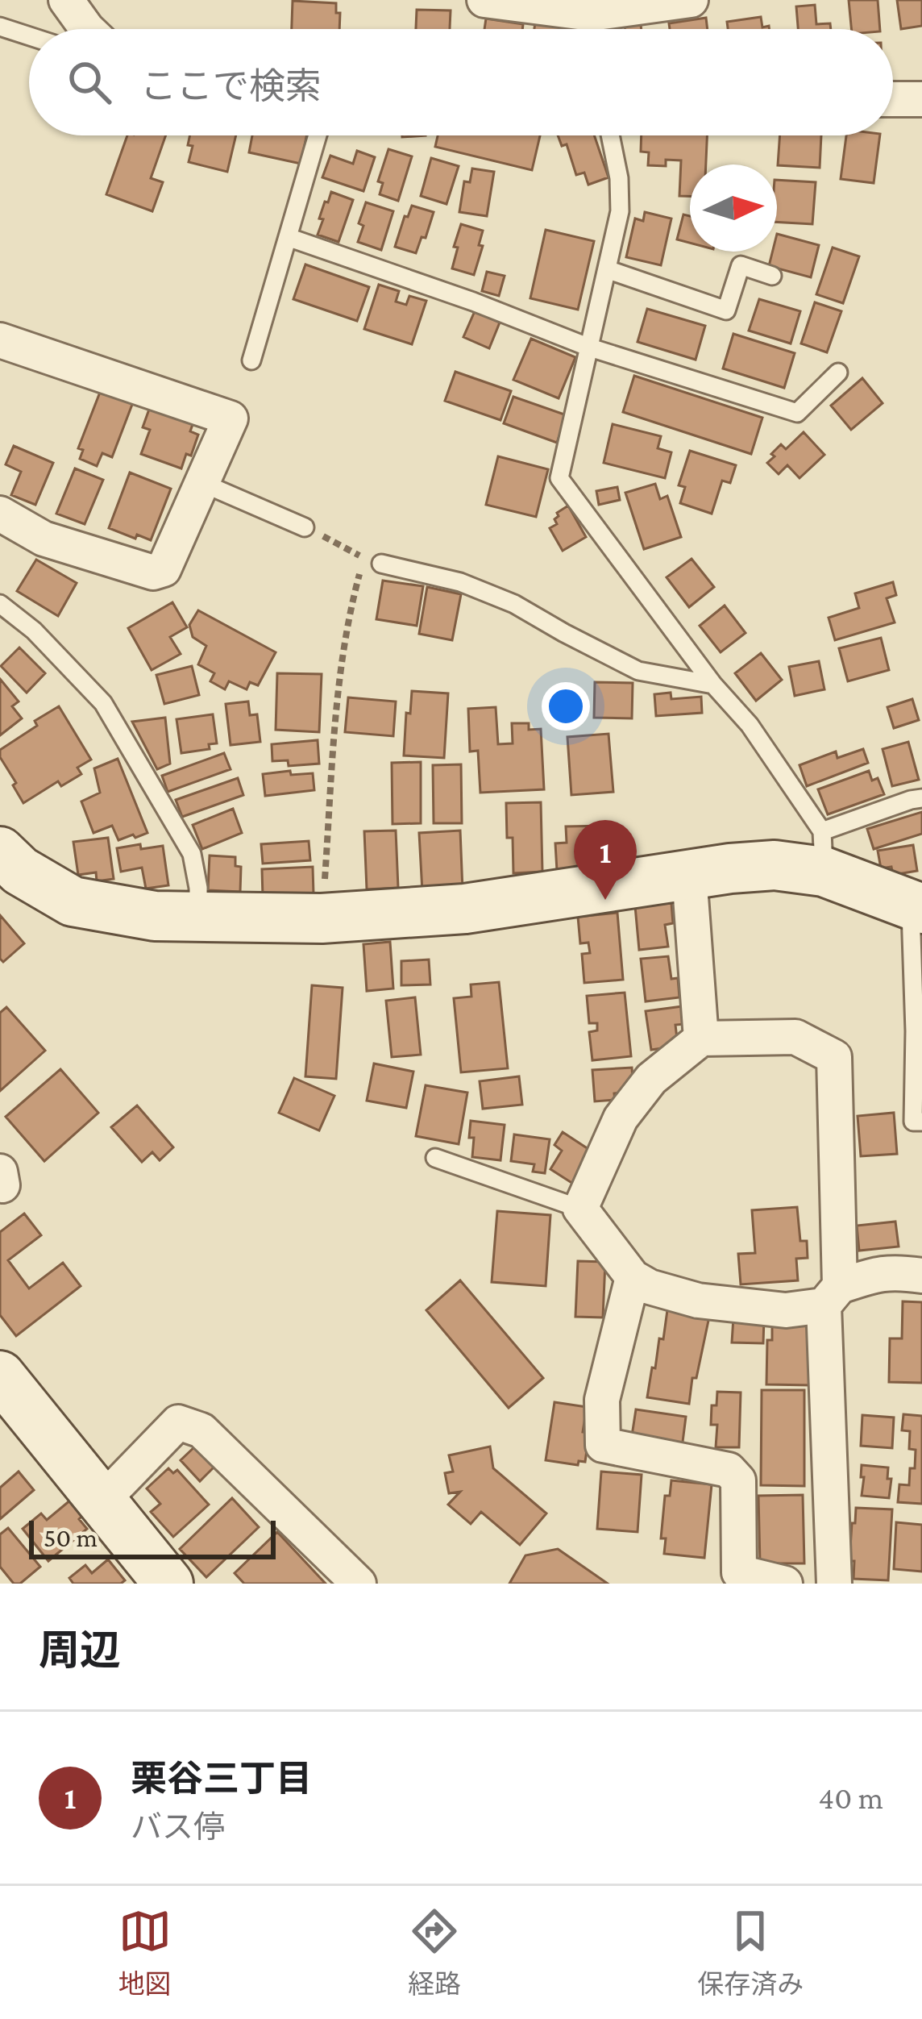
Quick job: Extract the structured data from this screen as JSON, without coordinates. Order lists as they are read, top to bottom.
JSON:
{
  "scale_bar": "50 m",
  "north": "right",
  "page": {
    "search": "ここで検索",
    "pins": "1",
    "scale": "50 m",
    "heading": "周辺",
    "list": [
      {
        "mark": "1",
        "name": "栗谷三丁目",
        "note": "バス停",
        "value": "40 m"
      }
    ],
    "nav": ["地図", "経路", "保存済み"]
  }
}
